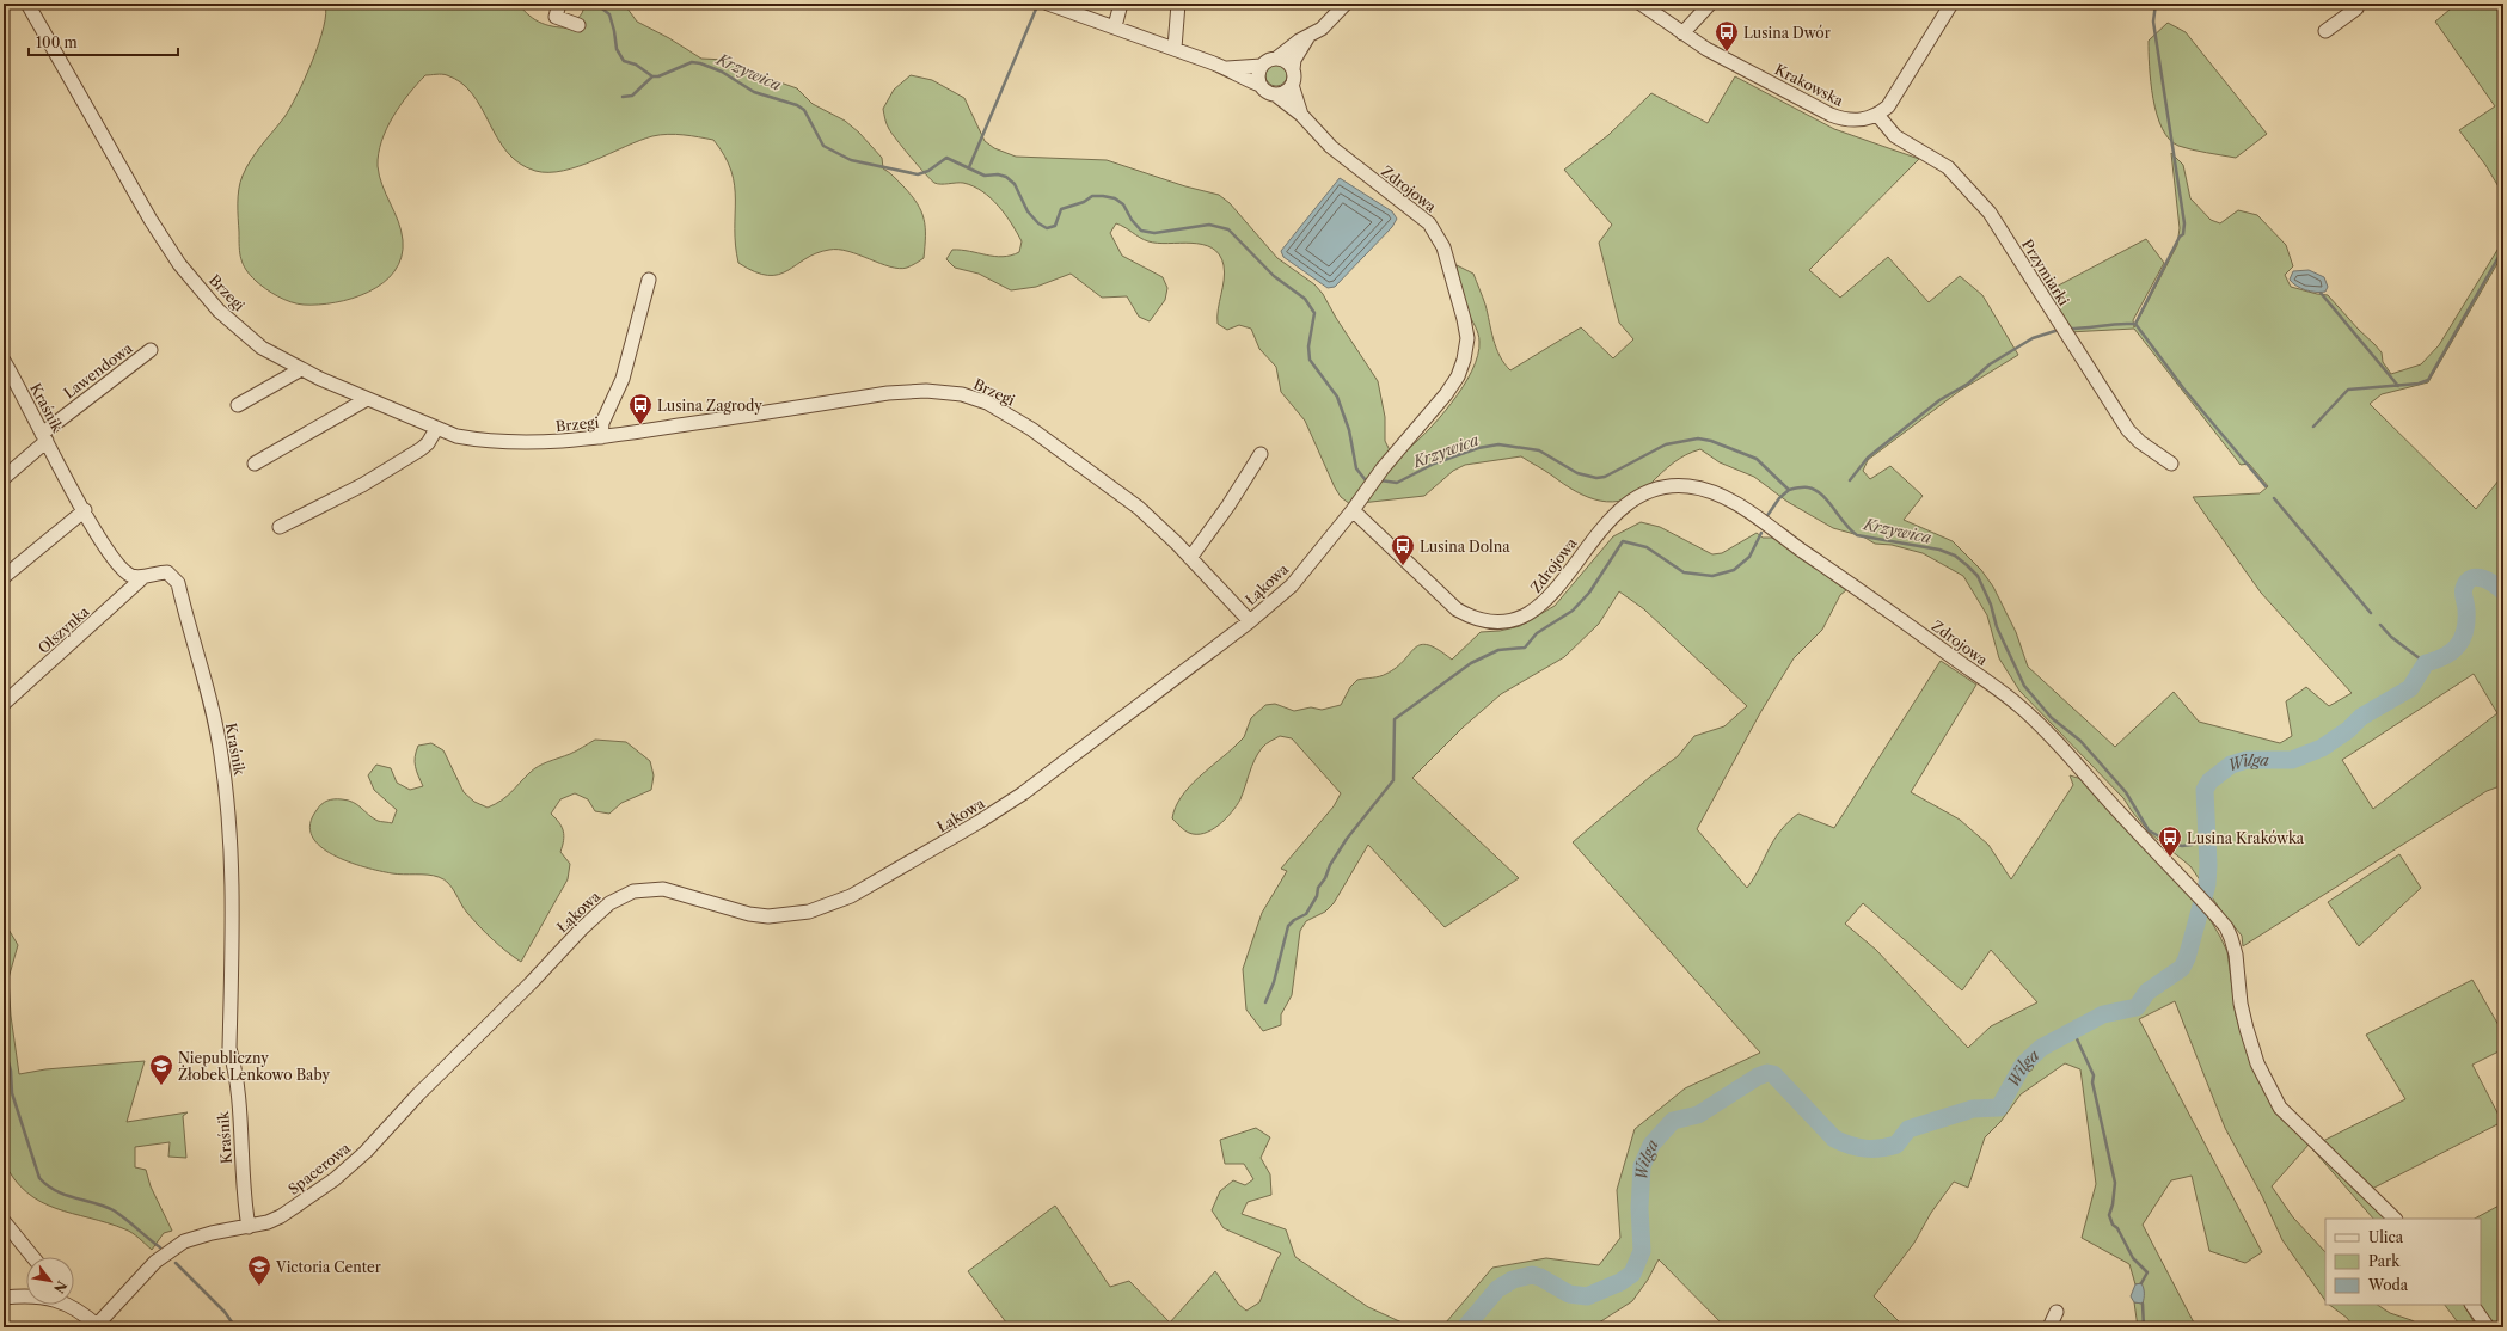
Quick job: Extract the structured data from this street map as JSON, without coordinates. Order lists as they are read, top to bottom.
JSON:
{
  "streets": {
    "street": [
      "Krakowska",
      "Zdrojowa",
      "Przymiarki",
      "Brzegi",
      "Lawendowa",
      "Kraśnik",
      "Łąkowa",
      "Olszynka",
      "Spacerowa"
    ]
  },
  "crossings": [
    ["Krakowska", "Przymiarki"],
    ["Zdrojowa", "Łąkowa"],
    ["Brzegi", "Łąkowa"],
    ["Lawendowa", "Kraśnik"],
    ["Kraśnik", "Olszynka"],
    ["Kraśnik", "Spacerowa"],
    ["Łąkowa", "Spacerowa"]
  ],
  "water": ["Krzywica", "Wilga"],
  "places": {
    "bus stop": [
      "Lusina Dwór",
      "Lusina Zagrody",
      "Lusina Dolna",
      "Lusina Krakówka"
    ],
    "school or university": ["Niepubliczny Żłobek Lenkowo Baby", "Victoria Center"]
  },
  "legend": ["Ulica", "Park", "Woda"],
  "scale_bar": "100 m",
  "north": "bottom right"
}
